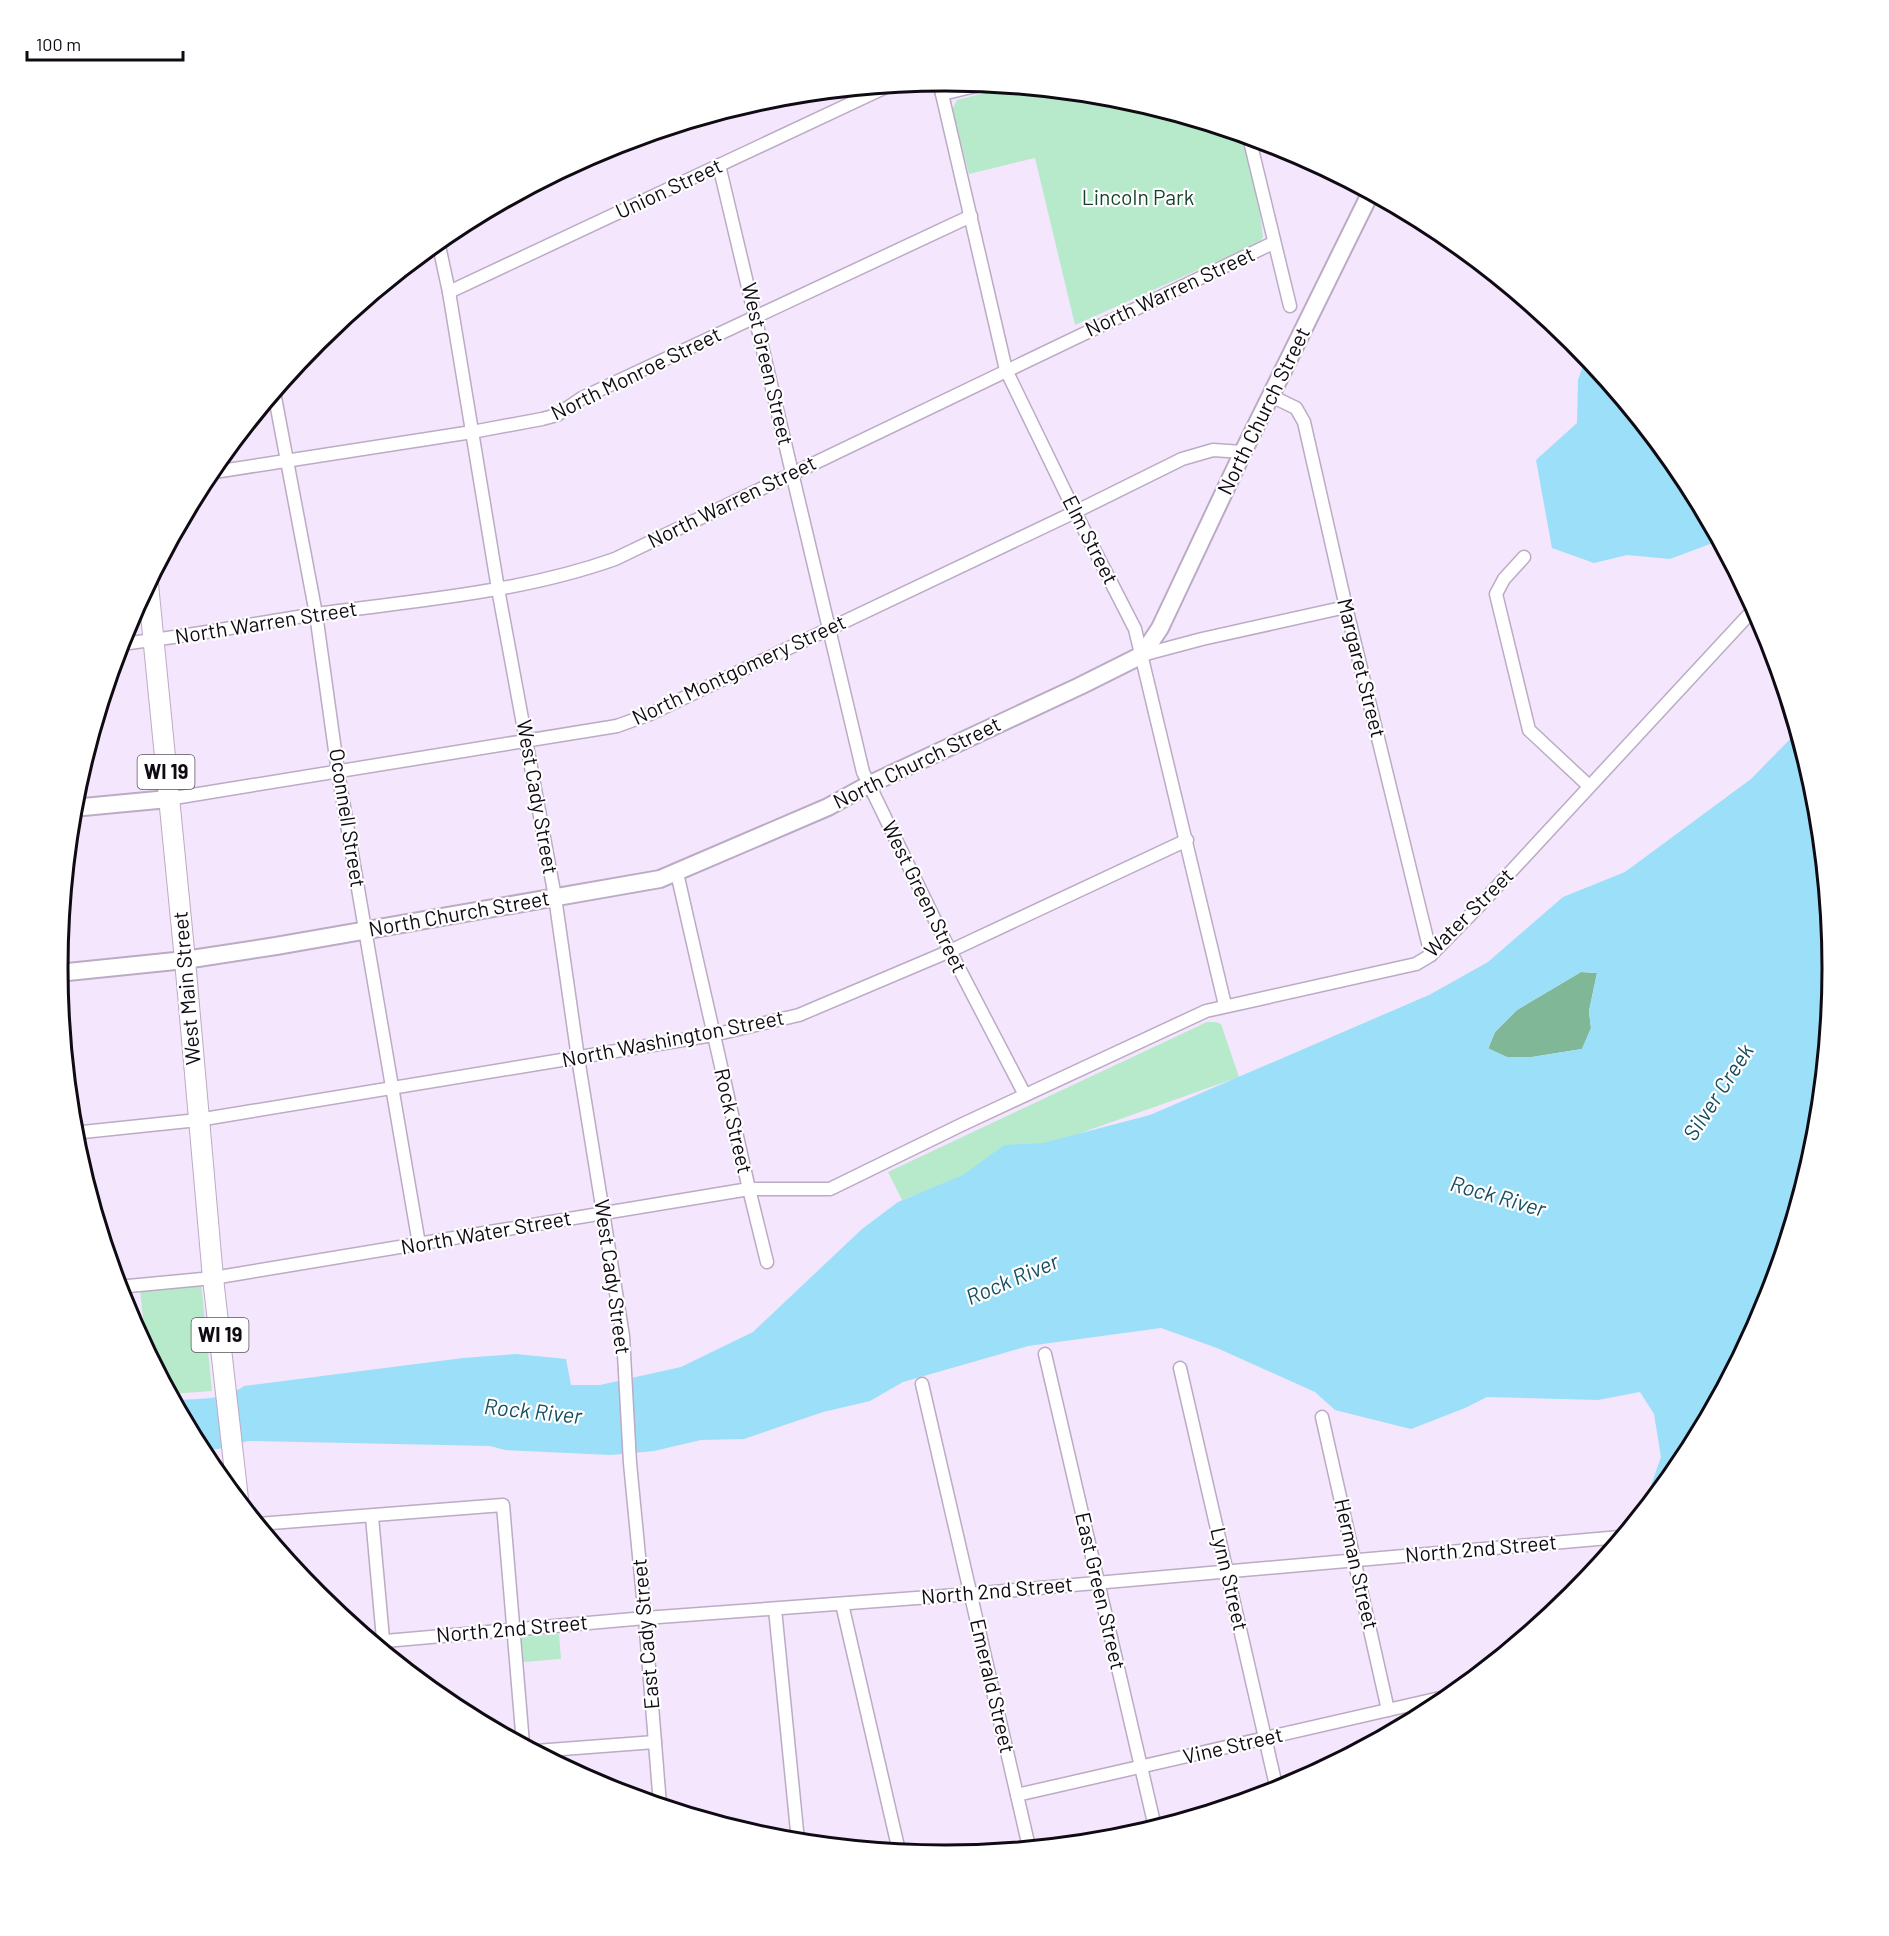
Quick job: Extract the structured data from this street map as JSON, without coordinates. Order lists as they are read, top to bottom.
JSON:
{
  "streets": {
    "main road": ["North Church Street", "WI 19", "West Main Street"],
    "street": [
      "Union Street",
      "North Warren Street",
      "West Green Street",
      "North Monroe Street",
      "Elm Street",
      "Margaret Street",
      "North Montgomery Street",
      "West Cady Street",
      "Oconnell Street",
      "Water Street",
      "North Washington Street",
      "Rock Street",
      "North Water Street",
      "North 2nd Street",
      "Herman Street",
      "Lynn Street",
      "East Green Street",
      "East Cady Street",
      "Emerald Street",
      "Vine Street"
    ]
  },
  "crossings": [
    ["Union Street", "West Green Street"],
    ["Union Street", "West Cady Street"],
    ["North Warren Street", "West Green Street"],
    ["North Warren Street", "Elm Street"],
    ["North Warren Street", "West Cady Street"],
    ["North Warren Street", "Oconnell Street"],
    ["North Warren Street", "West Main Street"],
    ["West Green Street", "North Monroe Street"],
    ["West Green Street", "North Church Street"],
    ["West Green Street", "North Montgomery Street"],
    ["West Green Street", "Water Street"],
    ["West Green Street", "North Washington Street"],
    ["West Green Street", "North Water Street"],
    ["North Monroe Street", "Elm Street"],
    ["North Monroe Street", "West Cady Street"],
    ["North Monroe Street", "Oconnell Street"],
    ["North Church Street", "Elm Street"],
    ["North Church Street", "Margaret Street"],
    ["North Church Street", "North Montgomery Street"],
    ["North Church Street", "West Cady Street"],
    ["North Church Street", "Oconnell Street"],
    ["North Church Street", "West Main Street"],
    ["North Church Street", "Rock Street"],
    ["Elm Street", "North Montgomery Street"],
    ["Elm Street", "Water Street"],
    ["Elm Street", "North Washington Street"],
    ["Margaret Street", "Water Street"],
    ["North Montgomery Street", "West Cady Street"],
    ["North Montgomery Street", "Oconnell Street"],
    ["North Montgomery Street", "West Main Street"],
    ["West Cady Street", "North Washington Street"],
    ["West Cady Street", "North Water Street"],
    ["West Cady Street", "East Cady Street"],
    ["Oconnell Street", "North Washington Street"],
    ["Oconnell Street", "North Water Street"],
    ["Water Street", "North Water Street"],
    ["West Main Street", "North Washington Street"],
    ["West Main Street", "North Water Street"],
    ["North Washington Street", "Rock Street"],
    ["Rock Street", "North Water Street"],
    ["North 2nd Street", "Herman Street"],
    ["North 2nd Street", "Lynn Street"],
    ["North 2nd Street", "East Green Street"],
    ["North 2nd Street", "East Cady Street"],
    ["North 2nd Street", "Emerald Street"],
    ["Herman Street", "Vine Street"],
    ["Lynn Street", "Vine Street"],
    ["East Green Street", "Vine Street"],
    ["Emerald Street", "Vine Street"]
  ],
  "water": ["Silver Creek", "Rock River"],
  "parks": ["Lincoln Park"],
  "scale_bar": "100 m"
}
